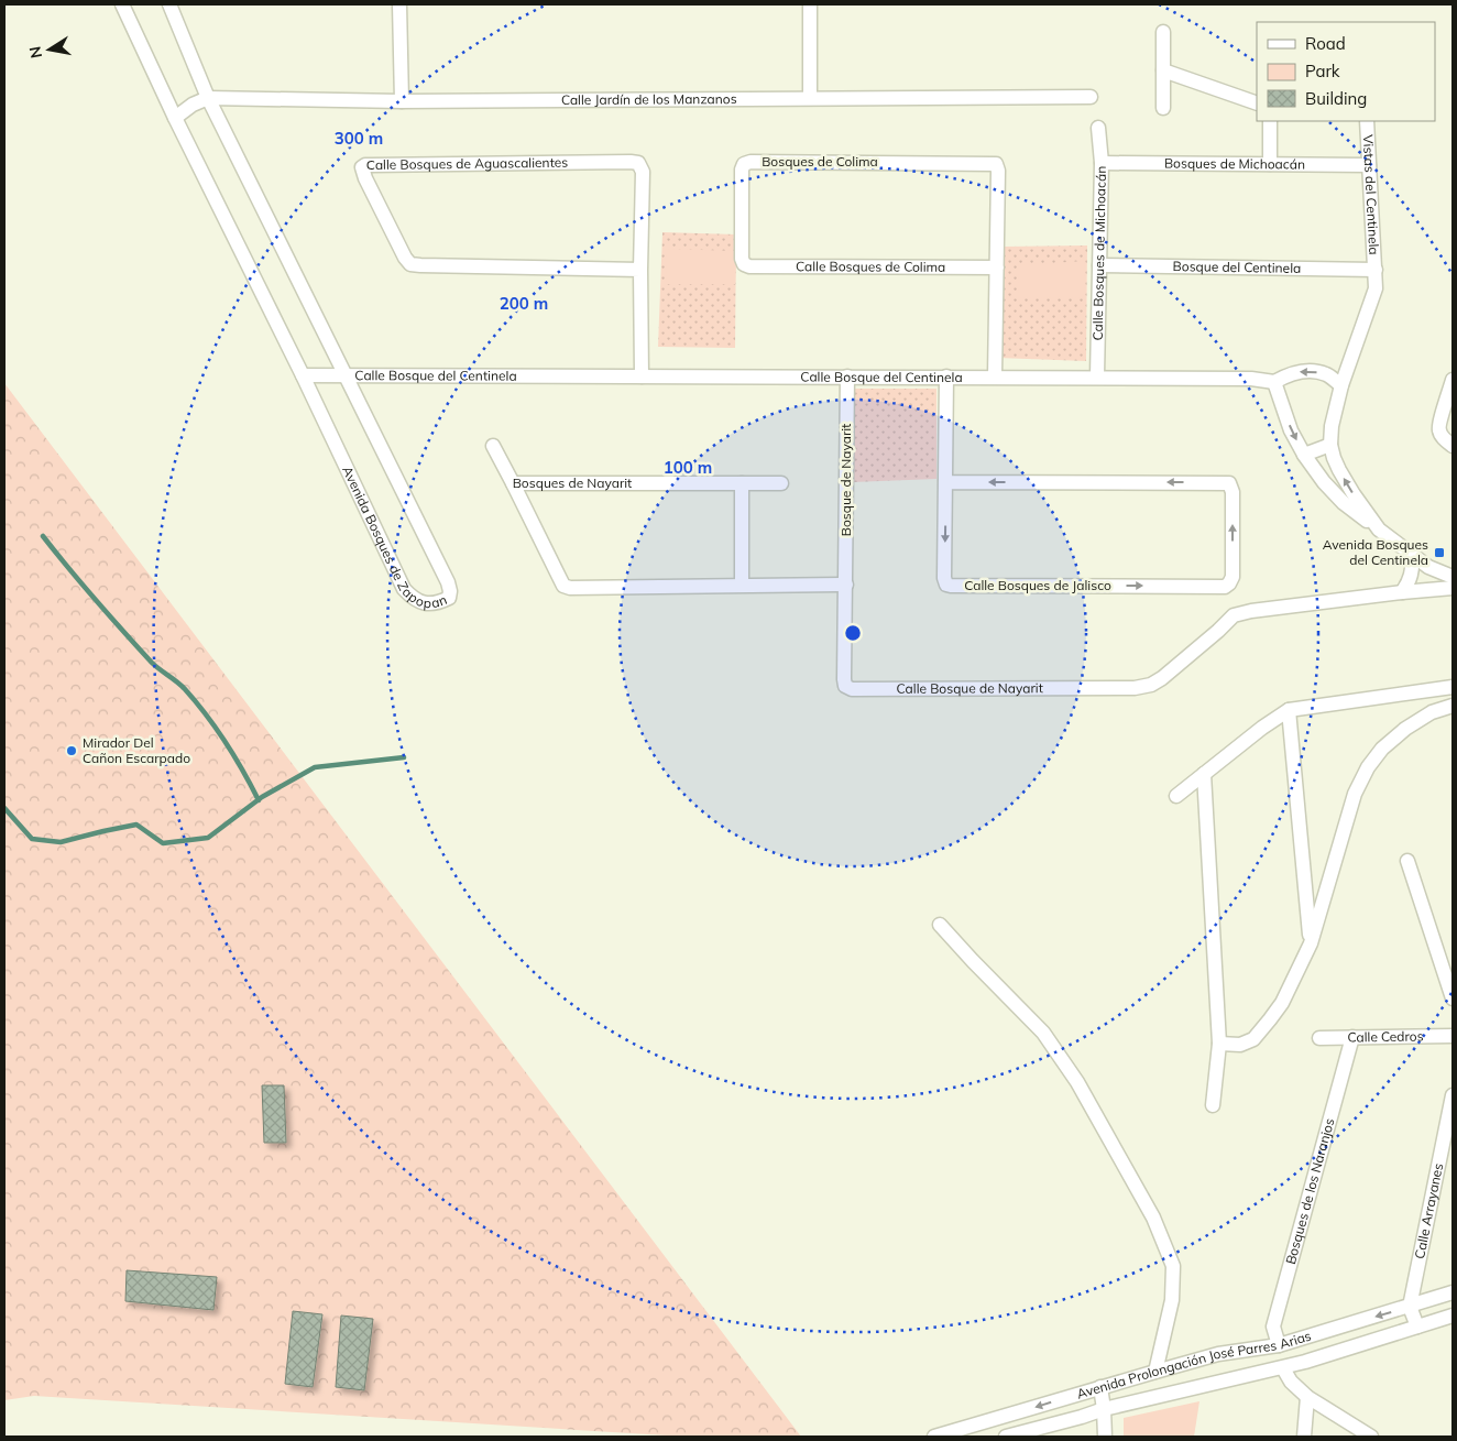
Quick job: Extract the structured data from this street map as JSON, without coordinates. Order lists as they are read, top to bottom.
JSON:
{
  "streets": {
    "street": [
      "Calle Jardín de los Manzanos",
      "Bosques de Colima",
      "Bosques de Michoacán",
      "Calle Bosques de Aguascalientes",
      "Vistas del Centinela",
      "Calle Bosques de Michoacán",
      "Calle Bosques de Colima",
      "Bosque del Centinela",
      "Calle Bosque del Centinela",
      "Bosque de Nayarit",
      "Bosques de Nayarit",
      "Avenida Bosques de Zapopan",
      "Calle Bosques de Jalisco",
      "Calle Bosque de Nayarit",
      "Calle Cedros",
      "Bosques de los Naranjos",
      "Calle Arrayanes",
      "Avenida Prolongación José Parres Arias"
    ]
  },
  "crossings": [
    ["Calle Jardín de los Manzanos", "Avenida Bosques de Zapopan"],
    ["Bosques de Colima", "Calle Bosques de Colima"],
    ["Bosques de Michoacán", "Vistas del Centinela"],
    ["Bosques de Michoacán", "Calle Bosques de Michoacán"],
    ["Calle Bosques de Aguascalientes", "Calle Bosque del Centinela"],
    ["Vistas del Centinela", "Bosque del Centinela"],
    ["Calle Bosques de Michoacán", "Bosque del Centinela"],
    ["Calle Bosques de Michoacán", "Calle Bosque del Centinela"],
    ["Calle Bosque del Centinela", "Bosque de Nayarit"],
    ["Calle Bosque del Centinela", "Avenida Bosques de Zapopan"],
    ["Calle Bosque del Centinela", "Calle Bosques de Jalisco"],
    ["Bosque de Nayarit", "Calle Bosque de Nayarit"],
    ["Calle Cedros", "Bosques de los Naranjos"],
    ["Bosques de los Naranjos", "Avenida Prolongación José Parres Arias"],
    ["Calle Arrayanes", "Avenida Prolongación José Parres Arias"]
  ],
  "places": {
    "transit": ["Avenida Bosques del Centinela"],
    "other": ["Mirador Del Cañon Escarpado"]
  },
  "legend": ["Road", "Park", "Building"],
  "north": "left",
  "rings": ["300 m", "200 m", "100 m"]
}
